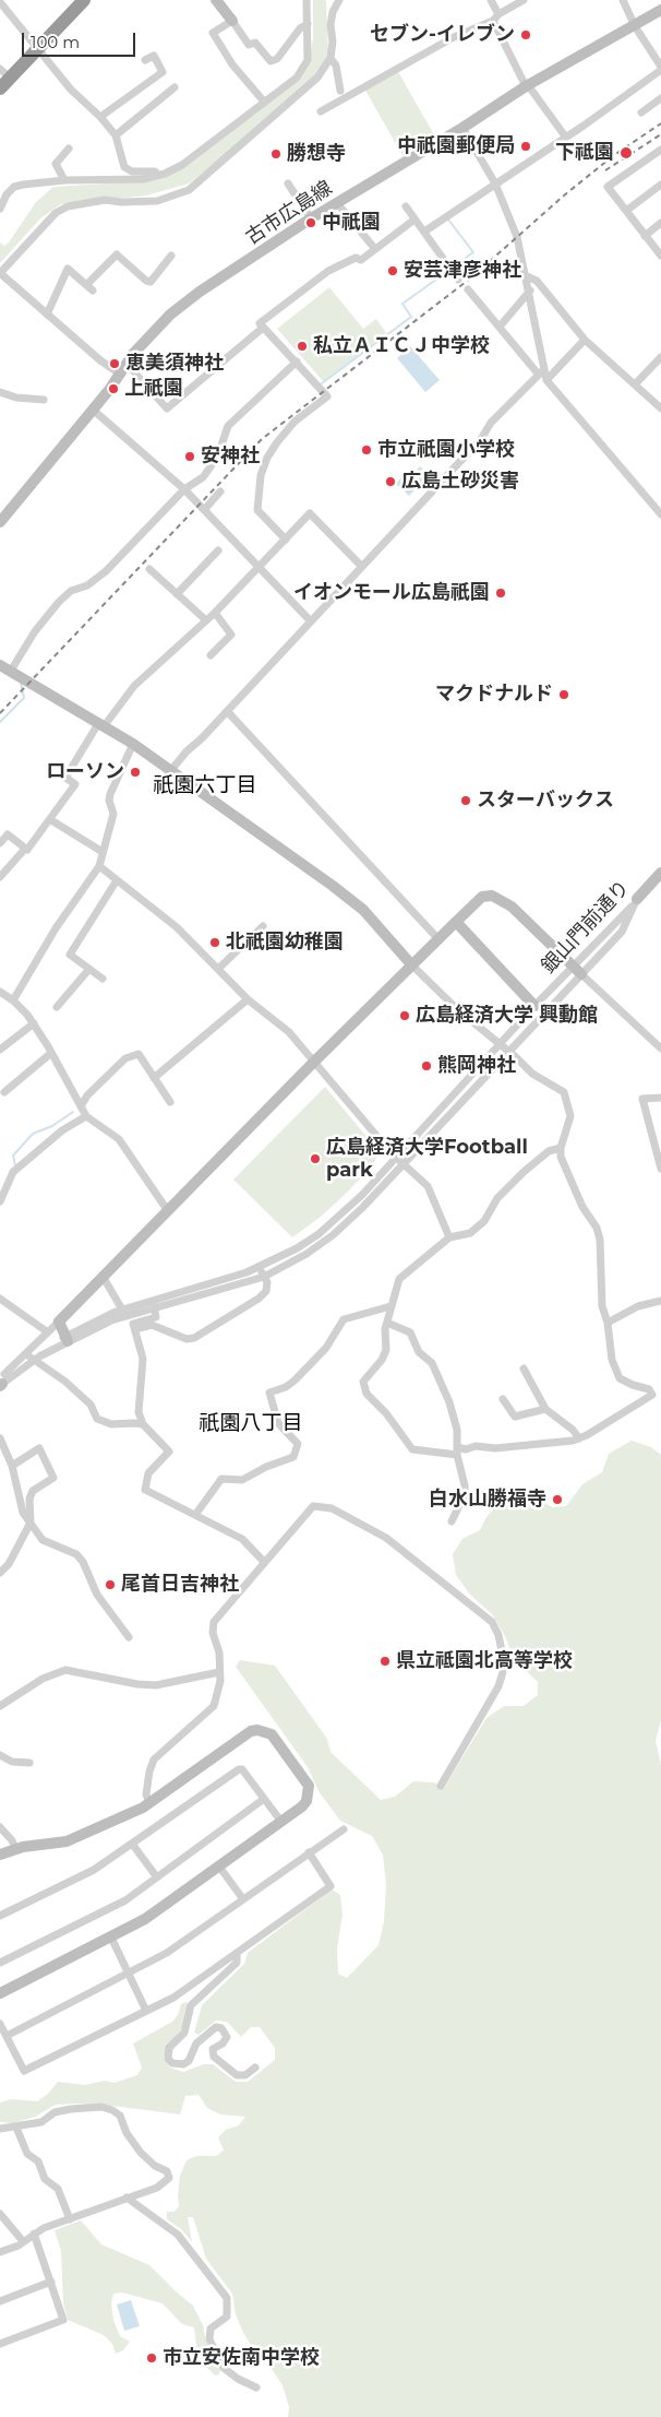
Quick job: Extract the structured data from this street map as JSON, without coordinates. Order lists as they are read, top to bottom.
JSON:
{
  "streets": {
    "street": ["古市広島線", "銀山門前通り"]
  },
  "districts": ["祇園六丁目", "祇園八丁目"],
  "places": [
    "セブン-イレブン",
    "中祇園郵便局",
    "下祗園",
    "勝想寺",
    "中祇園",
    "安芸津彦神社",
    "私立ＡＩＣＪ中学校",
    "恵美須神社",
    "上祇園",
    "市立祇園小学校",
    "安神社",
    "広島土砂災害",
    "イオンモール広島祇園",
    "マクドナルド",
    "ローソン",
    "スターバックス",
    "北祇園幼稚園",
    "広島経済大学 興動館",
    "熊岡神社",
    "広島経済大学Football park",
    "白水山勝福寺",
    "尾首日吉神社",
    "県立祗園北高等学校",
    "市立安佐南中学校"
  ],
  "scale_bar": "100 m"
}
